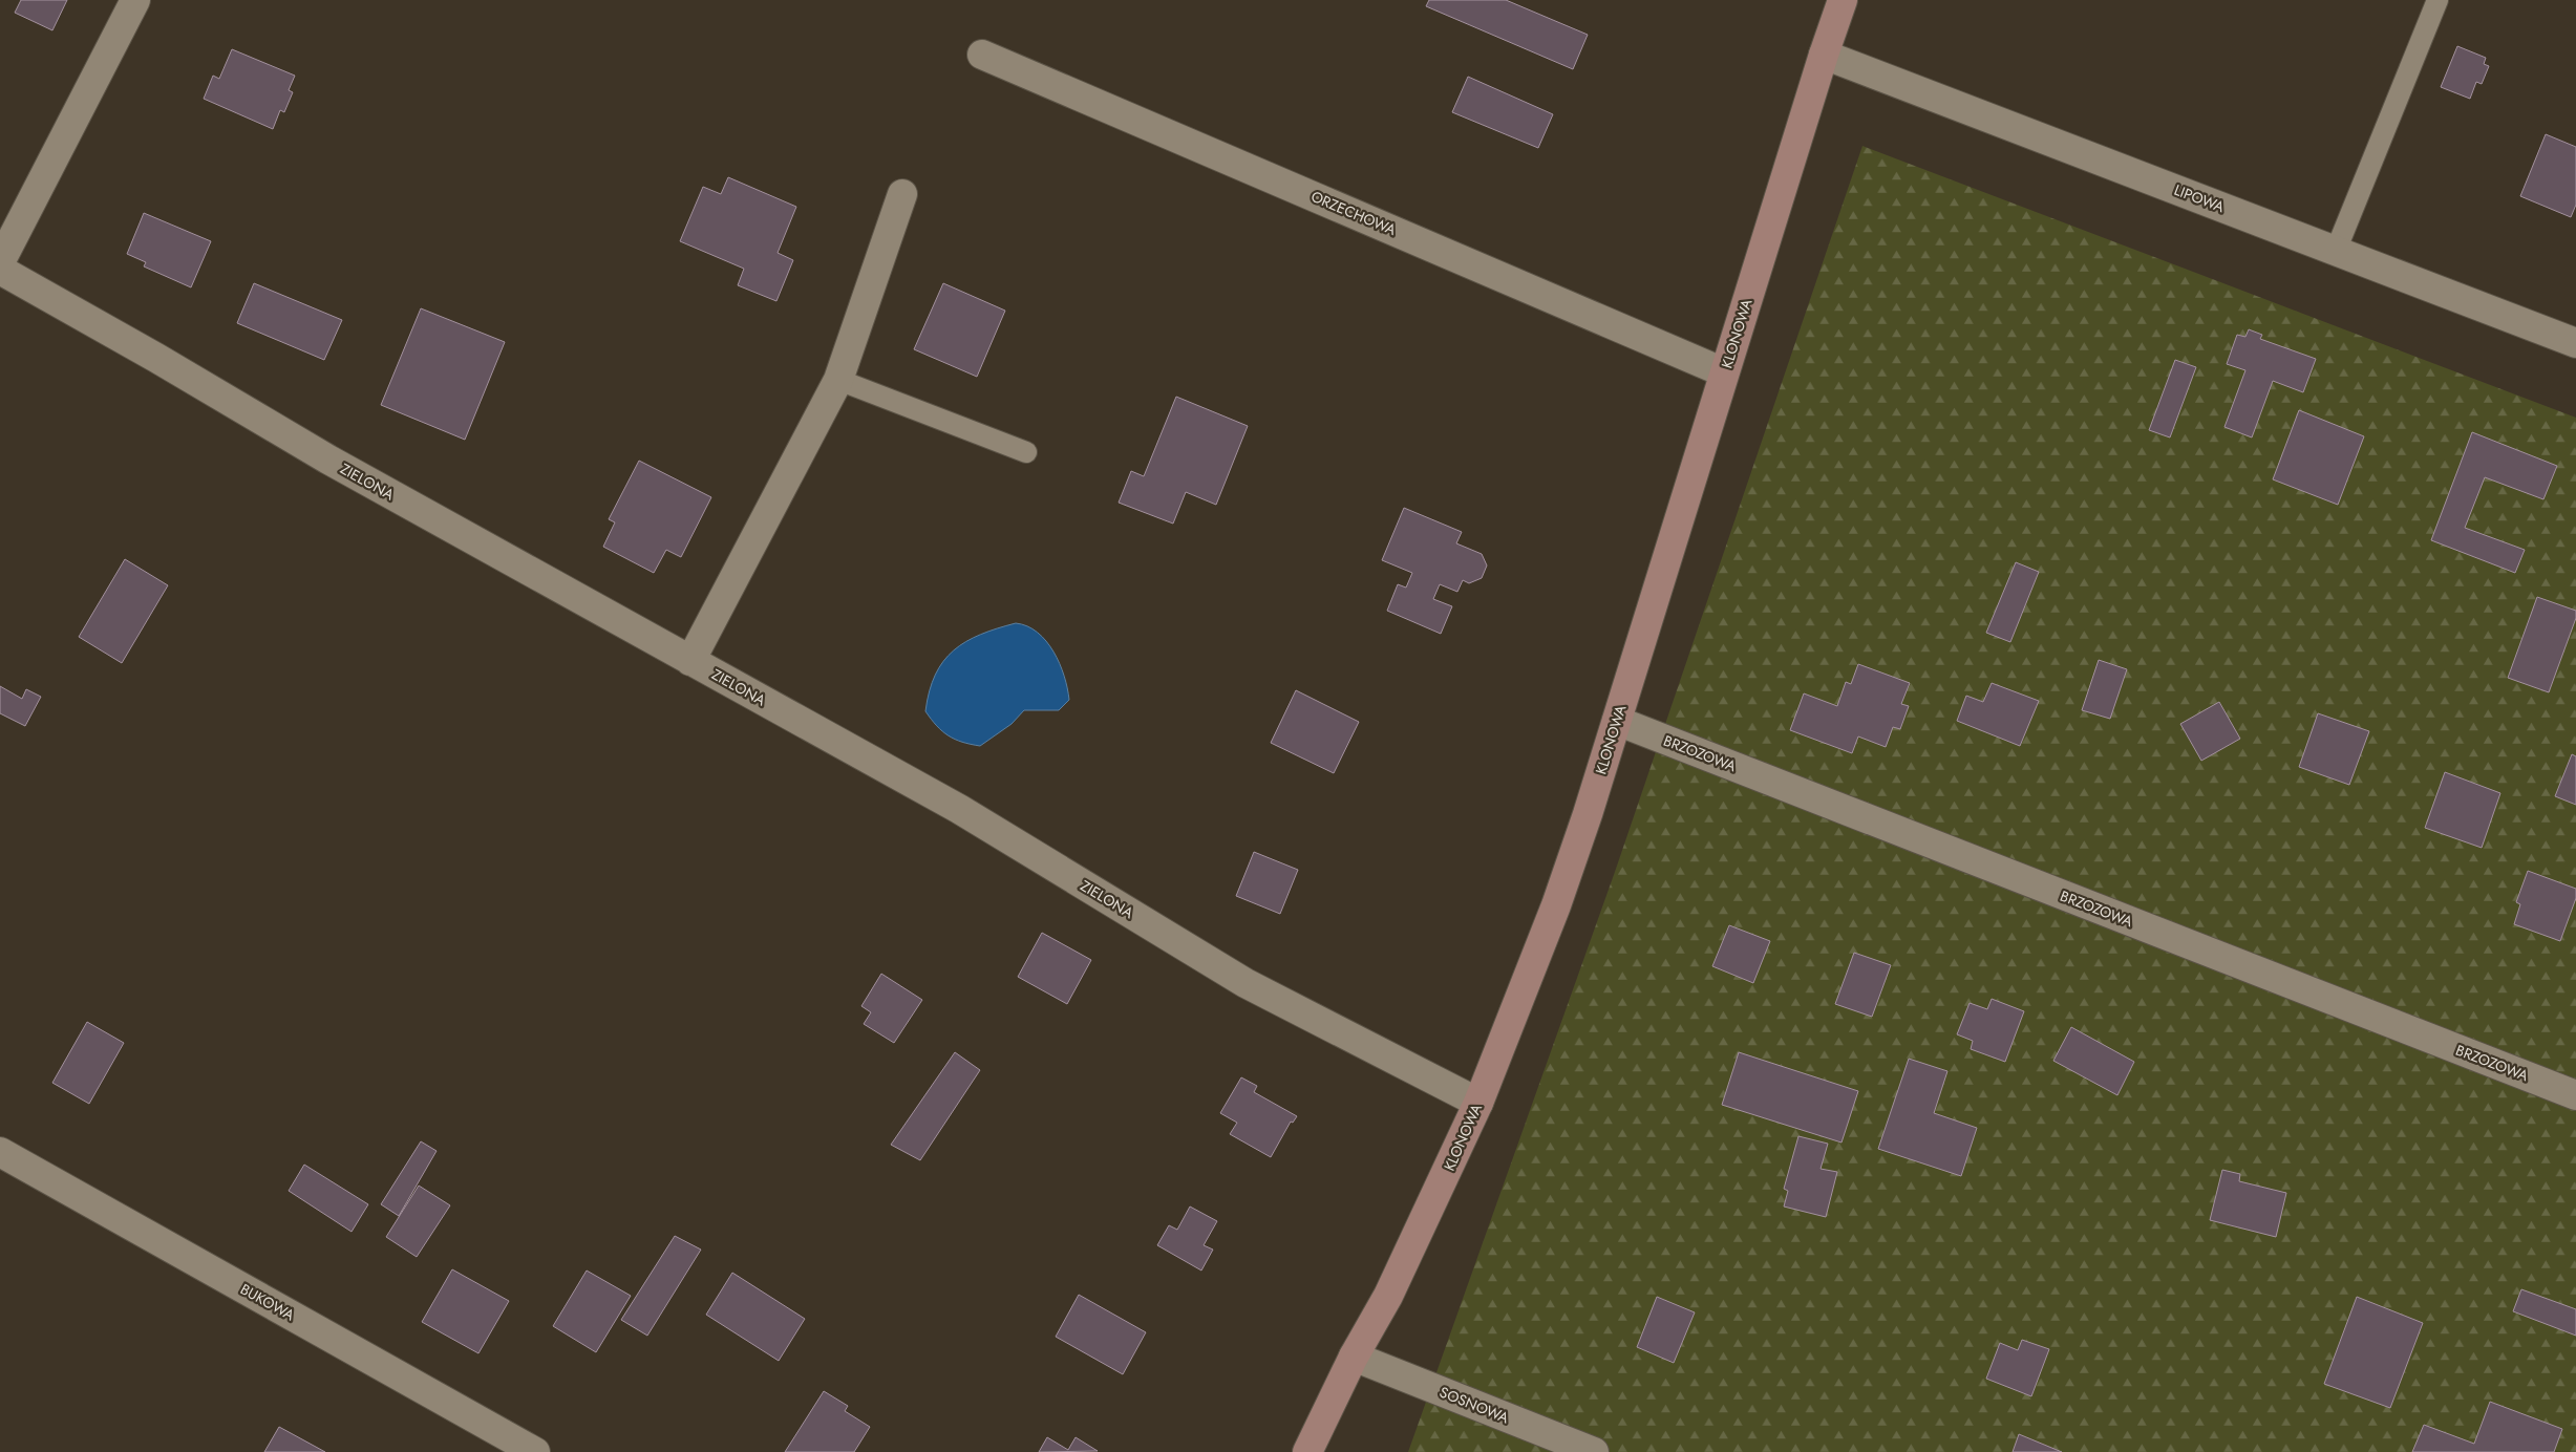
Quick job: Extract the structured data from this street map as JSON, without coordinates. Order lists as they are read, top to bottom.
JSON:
{
  "streets": {
    "street": [
      "LIPOWA",
      "ORZECHOWA",
      "KLONOWA",
      "ZIELONA",
      "BRZOZOWA",
      "BUKOWA",
      "SOSNOWA"
    ]
  },
  "crossings": [
    ["LIPOWA", "KLONOWA"],
    ["ORZECHOWA", "KLONOWA"],
    ["KLONOWA", "ZIELONA"],
    ["KLONOWA", "BRZOZOWA"],
    ["KLONOWA", "SOSNOWA"]
  ]
}
